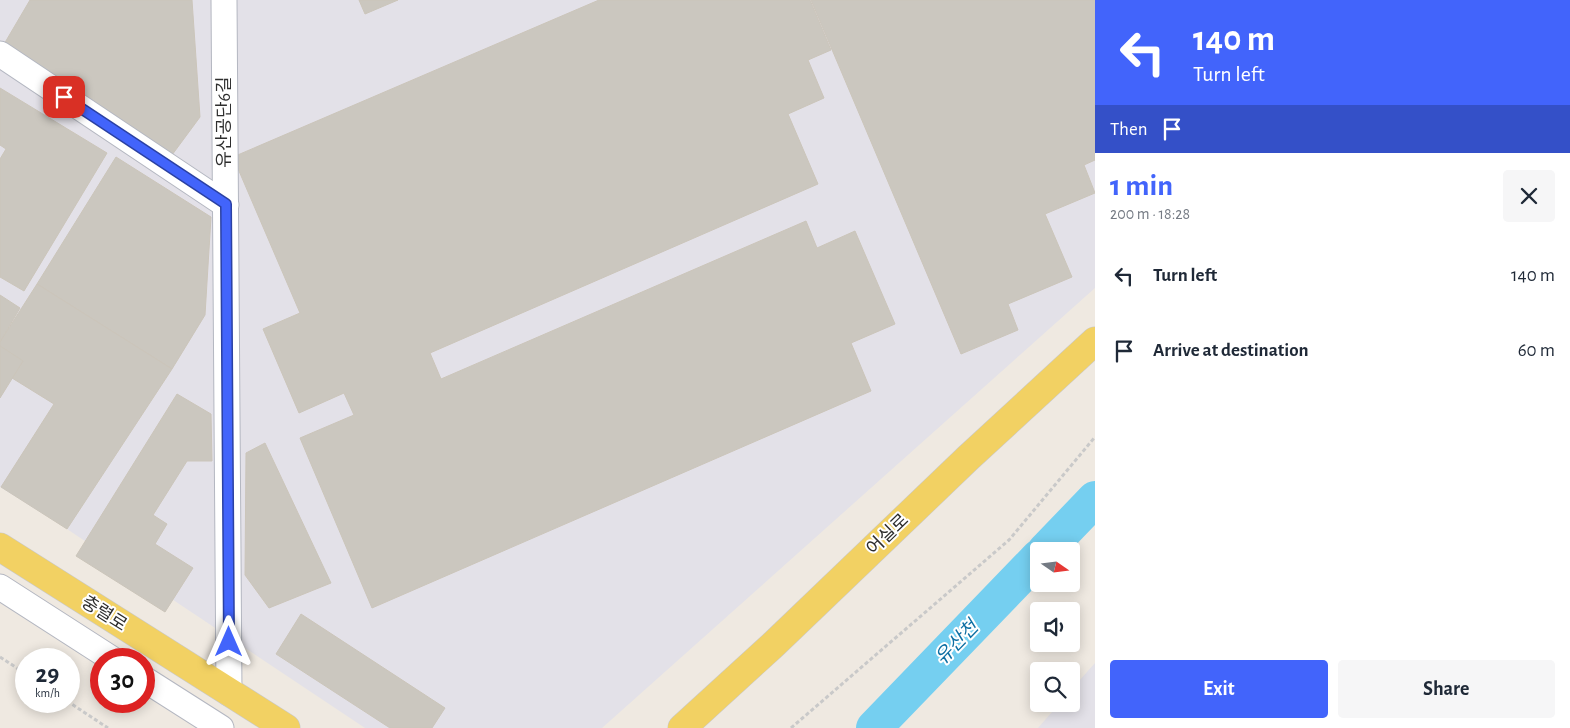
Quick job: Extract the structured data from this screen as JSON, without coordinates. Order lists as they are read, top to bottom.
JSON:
{
  "streets": {
    "main road": ["어실로", "충렬로"],
    "street": ["유산공단6길"]
  },
  "crossings": [
    ["유산공단6길", "충렬로"]
  ],
  "water": ["유산천"],
  "north": "right",
  "page": {
    "turn": ["140 m", "Turn left"],
    "then": "Then",
    "heading": ["1 min", "200 m · 18:28"],
    "list": [
      {
        "name": "Turn left",
        "value": "140 m"
      },
      {
        "name": "Arrive at destination",
        "value": "60 m"
      }
    ],
    "speed": "29 km/h",
    "limit": "30",
    "buttons": ["Exit", "Share"]
  }
}
